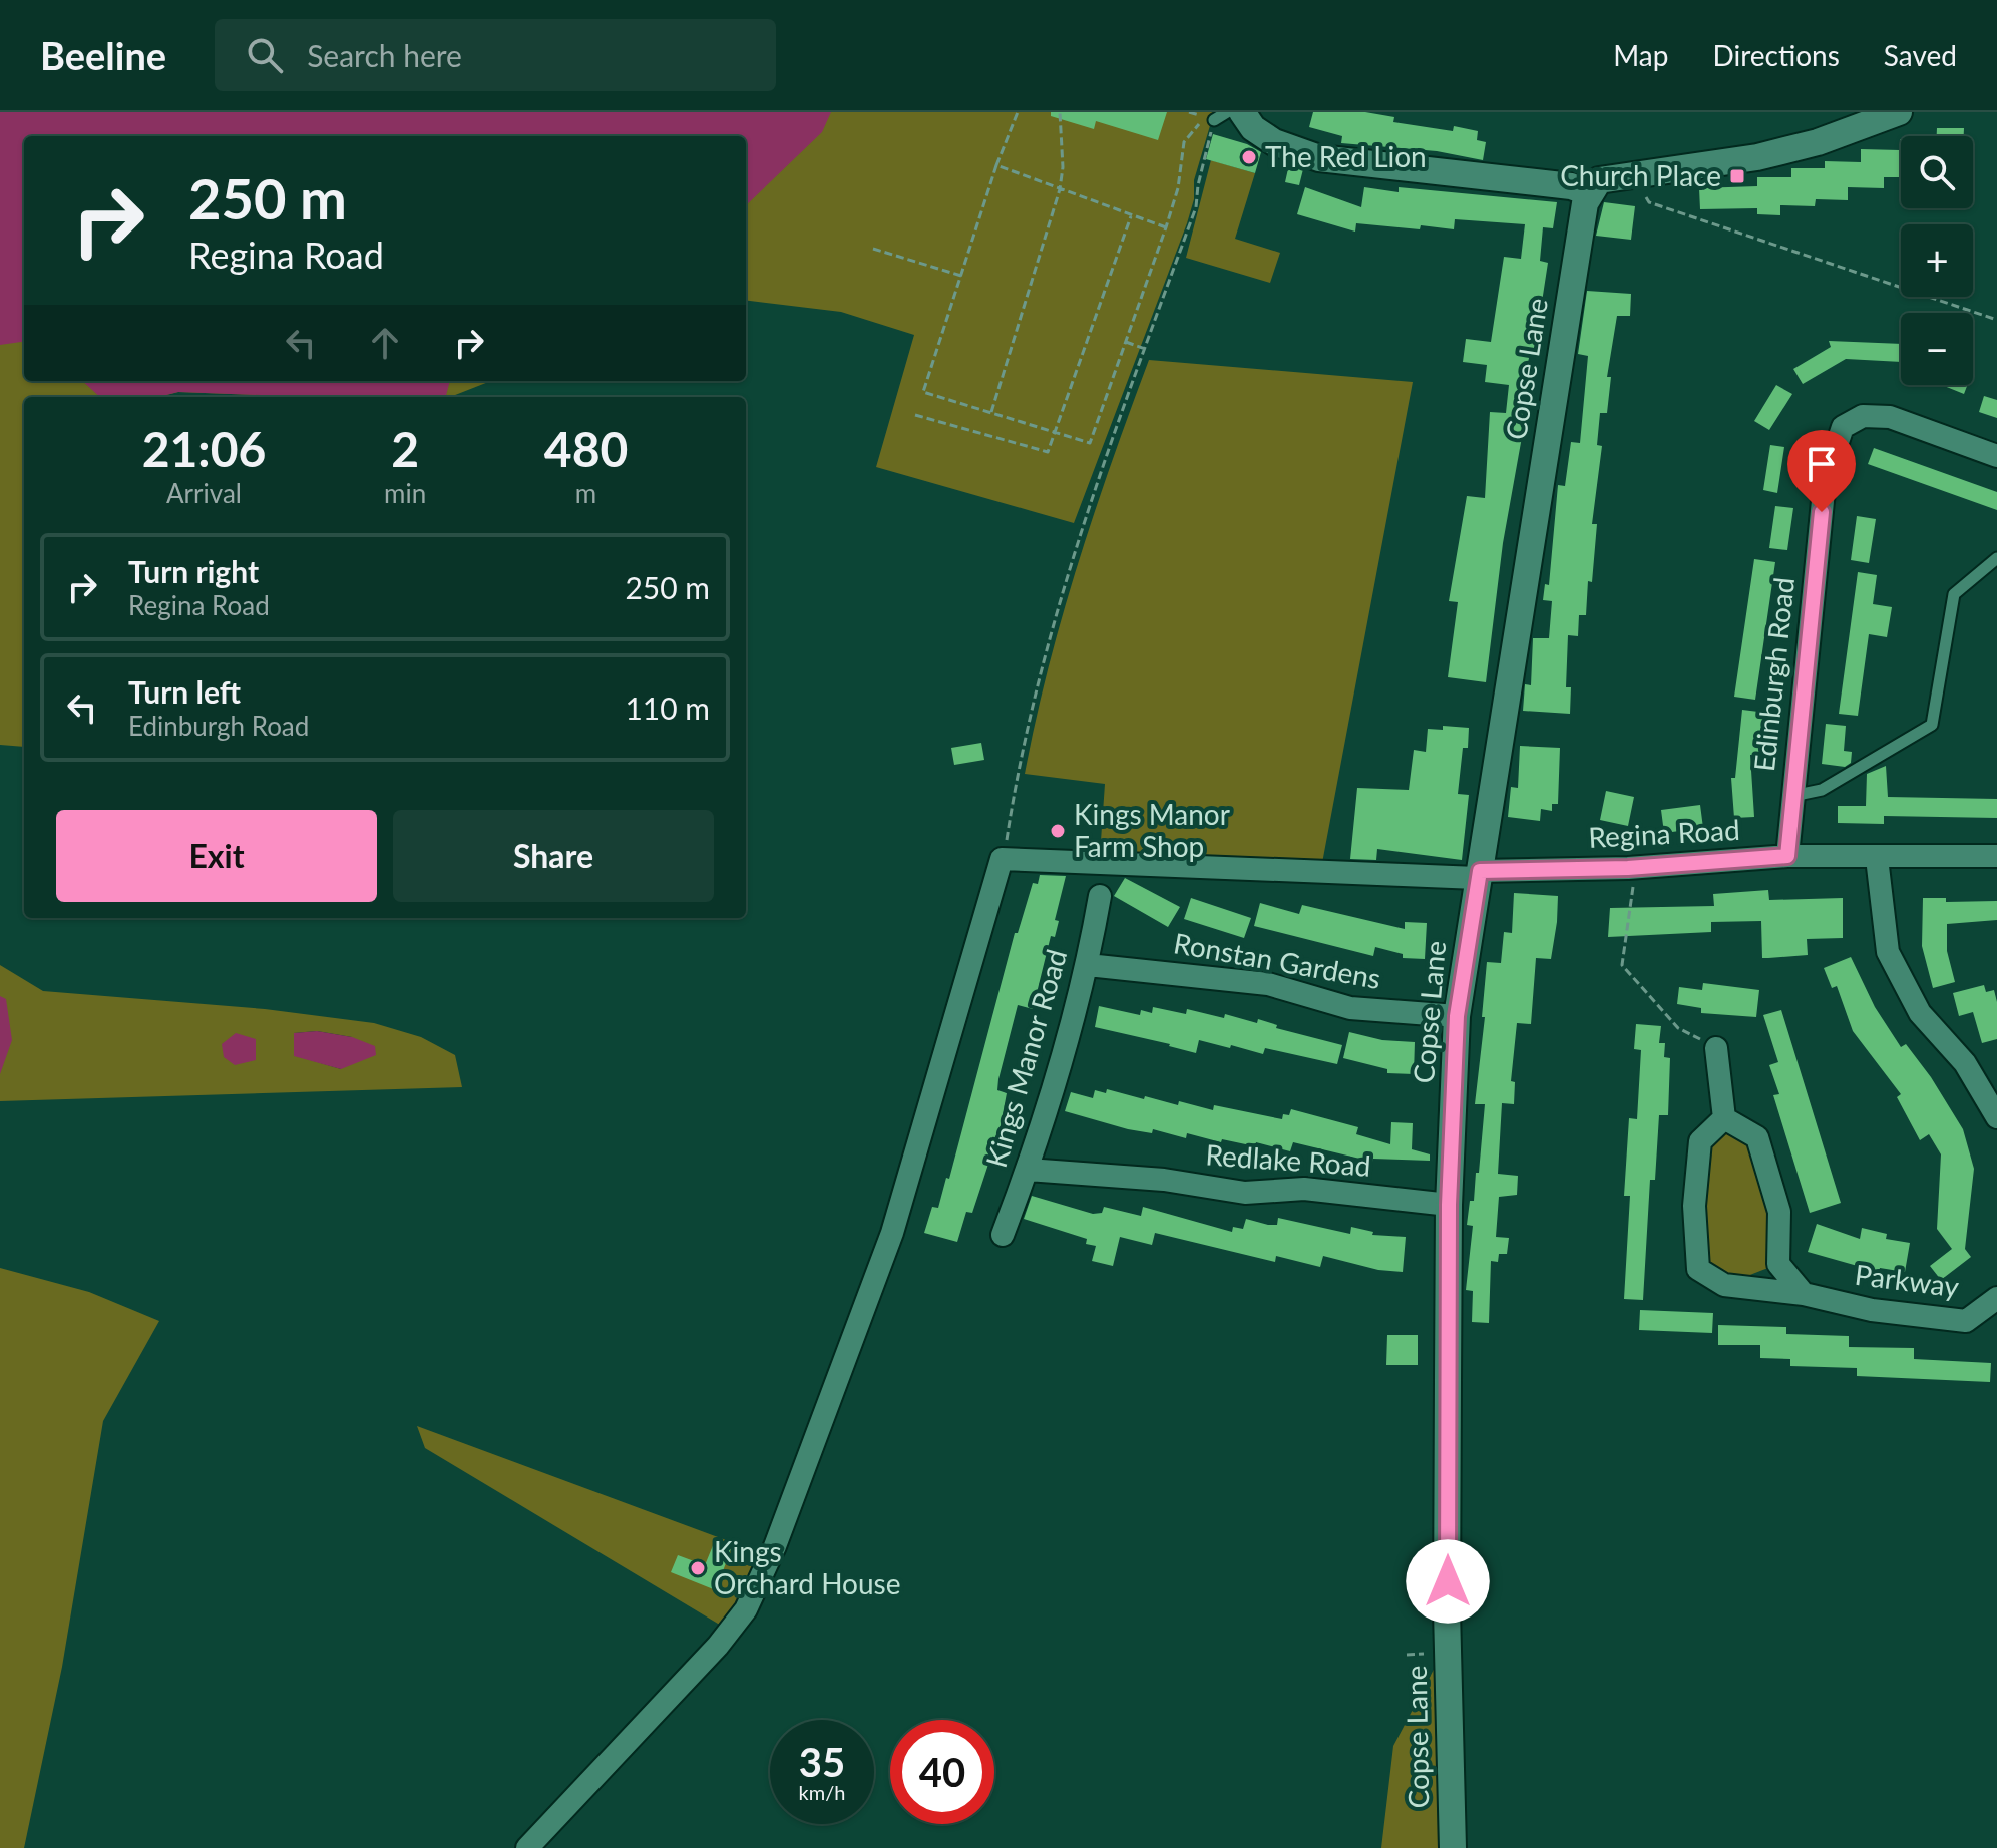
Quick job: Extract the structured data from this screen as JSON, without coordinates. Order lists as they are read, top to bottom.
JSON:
{
  "streets": {
    "street": [
      "Copse Lane",
      "Edinburgh Road",
      "Regina Road",
      "Ronstan Gardens",
      "Kings Manor Road",
      "Redlake Road",
      "Parkway"
    ]
  },
  "crossings": [
    ["Copse Lane", "Regina Road"],
    ["Copse Lane", "Ronstan Gardens"],
    ["Copse Lane", "Redlake Road"],
    ["Edinburgh Road", "Regina Road"],
    ["Ronstan Gardens", "Kings Manor Road"],
    ["Kings Manor Road", "Redlake Road"]
  ],
  "places": {
    "other": ["The Red Lion", "Kings Manor Farm Shop", "Kings Orchard House"],
    "transit": ["Church Place"]
  },
  "page": {
    "header": "Beeline",
    "search": "Search here",
    "nav": ["Map", "Directions", "Saved"],
    "map_buttons": ["+", "−"],
    "turn": ["250 m", "Regina Road"],
    "eta": [
      "21:06",
      "Arrival",
      "2",
      "min",
      "480",
      "m"
    ],
    "list": [
      {
        "name": "Turn right",
        "note": "Regina Road",
        "value": "250 m"
      },
      {
        "name": "Turn left",
        "note": "Edinburgh Road",
        "value": "110 m"
      }
    ],
    "buttons": ["Exit", "Share"],
    "speed": "35 km/h",
    "limit": "40"
  }
}
